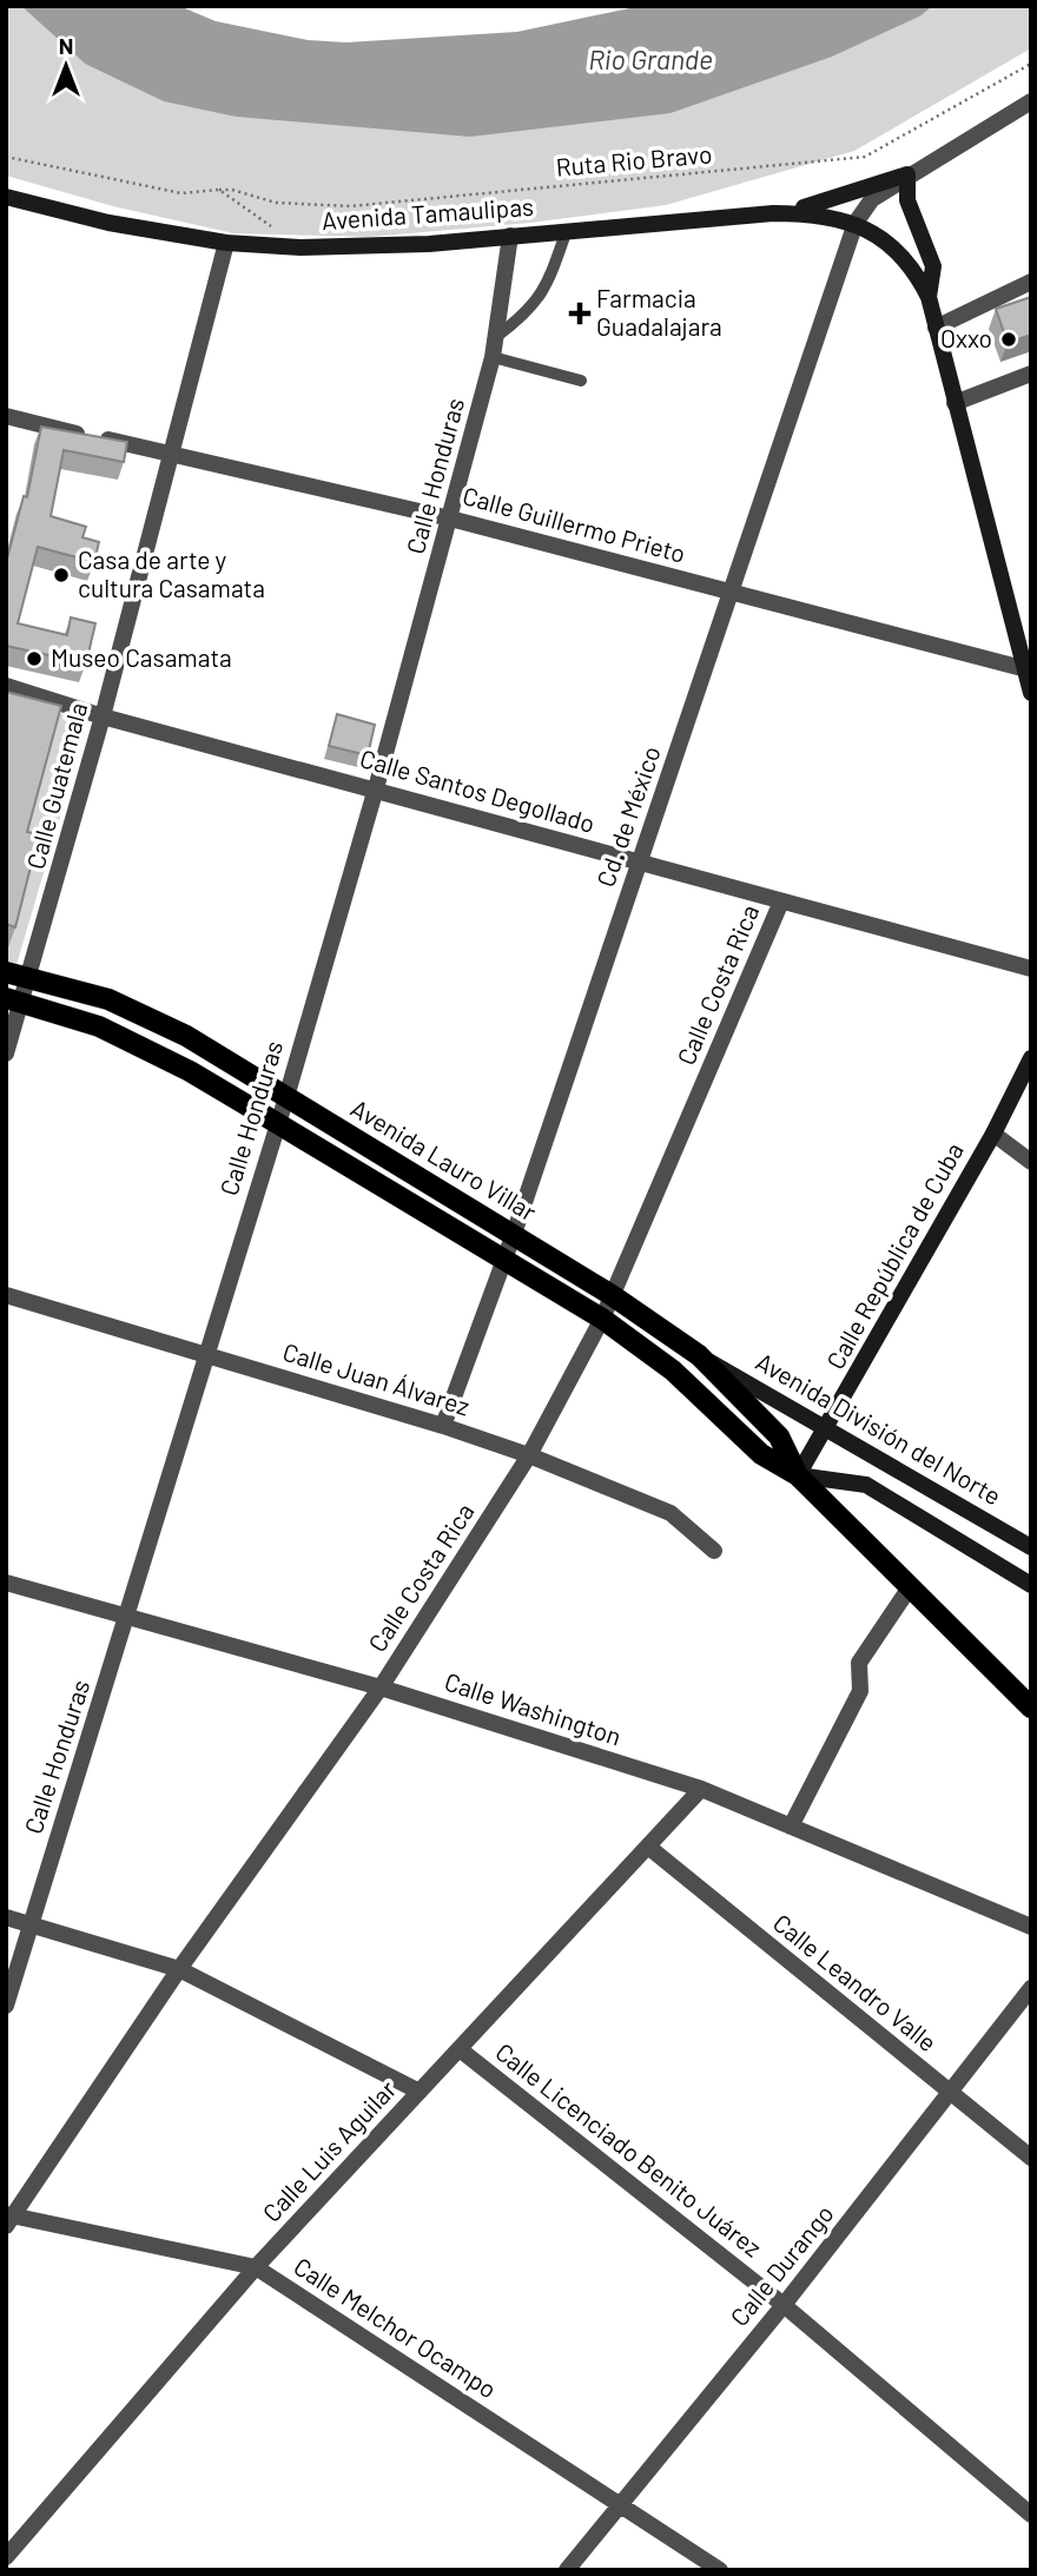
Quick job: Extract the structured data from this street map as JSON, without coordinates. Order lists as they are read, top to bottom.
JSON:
{
  "streets": {
    "main road": ["Avenida Lauro Villar"],
    "street": [
      "Avenida Tamaulipas",
      "Calle Honduras",
      "Calle Guillermo Prieto",
      "Calle Guatemala",
      "Calle Santos Degollado",
      "Cd. de México",
      "Calle Costa Rica",
      "Calle República de Cuba",
      "Calle Juan Álvarez",
      "Avenida División del Norte",
      "Calle Washington",
      "Calle Leandro Valle",
      "Calle Licenciado Benito Juárez",
      "Calle Luis Aguilar",
      "Calle Durango",
      "Calle Melchor Ocampo"
    ],
    "path": ["Ruta Rio Bravo"]
  },
  "crossings": [
    ["Avenida Tamaulipas", "Calle Honduras"],
    ["Avenida Tamaulipas", "Calle Guatemala"],
    ["Avenida Tamaulipas", "Cd. de México"],
    ["Calle Honduras", "Calle Guillermo Prieto"],
    ["Calle Honduras", "Calle Santos Degollado"],
    ["Calle Honduras", "Avenida Lauro Villar"],
    ["Calle Honduras", "Calle Juan Álvarez"],
    ["Calle Honduras", "Calle Washington"],
    ["Calle Guillermo Prieto", "Calle Guatemala"],
    ["Calle Guillermo Prieto", "Cd. de México"],
    ["Calle Guatemala", "Calle Santos Degollado"],
    ["Calle Guatemala", "Avenida Lauro Villar"],
    ["Calle Santos Degollado", "Cd. de México"],
    ["Calle Santos Degollado", "Calle Costa Rica"],
    ["Cd. de México", "Avenida Lauro Villar"],
    ["Cd. de México", "Calle Juan Álvarez"],
    ["Calle Costa Rica", "Avenida Lauro Villar"],
    ["Calle Costa Rica", "Calle Juan Álvarez"],
    ["Calle Costa Rica", "Calle Washington"],
    ["Calle Costa Rica", "Calle Melchor Ocampo"],
    ["Avenida Lauro Villar", "Calle República de Cuba"],
    ["Avenida Lauro Villar", "Avenida División del Norte"],
    ["Calle República de Cuba", "Avenida División del Norte"],
    ["Calle Washington", "Calle Luis Aguilar"],
    ["Calle Leandro Valle", "Calle Luis Aguilar"],
    ["Calle Leandro Valle", "Calle Durango"],
    ["Calle Licenciado Benito Juárez", "Calle Luis Aguilar"],
    ["Calle Licenciado Benito Juárez", "Calle Durango"],
    ["Calle Luis Aguilar", "Calle Melchor Ocampo"],
    ["Calle Durango", "Calle Melchor Ocampo"]
  ],
  "water": ["Rio Grande"],
  "places": {
    "health": ["Farmacia Guadalajara"],
    "other": ["Oxxo", "Casa de arte y cultura Casamata", "Museo Casamata"]
  },
  "north": "top"
}
